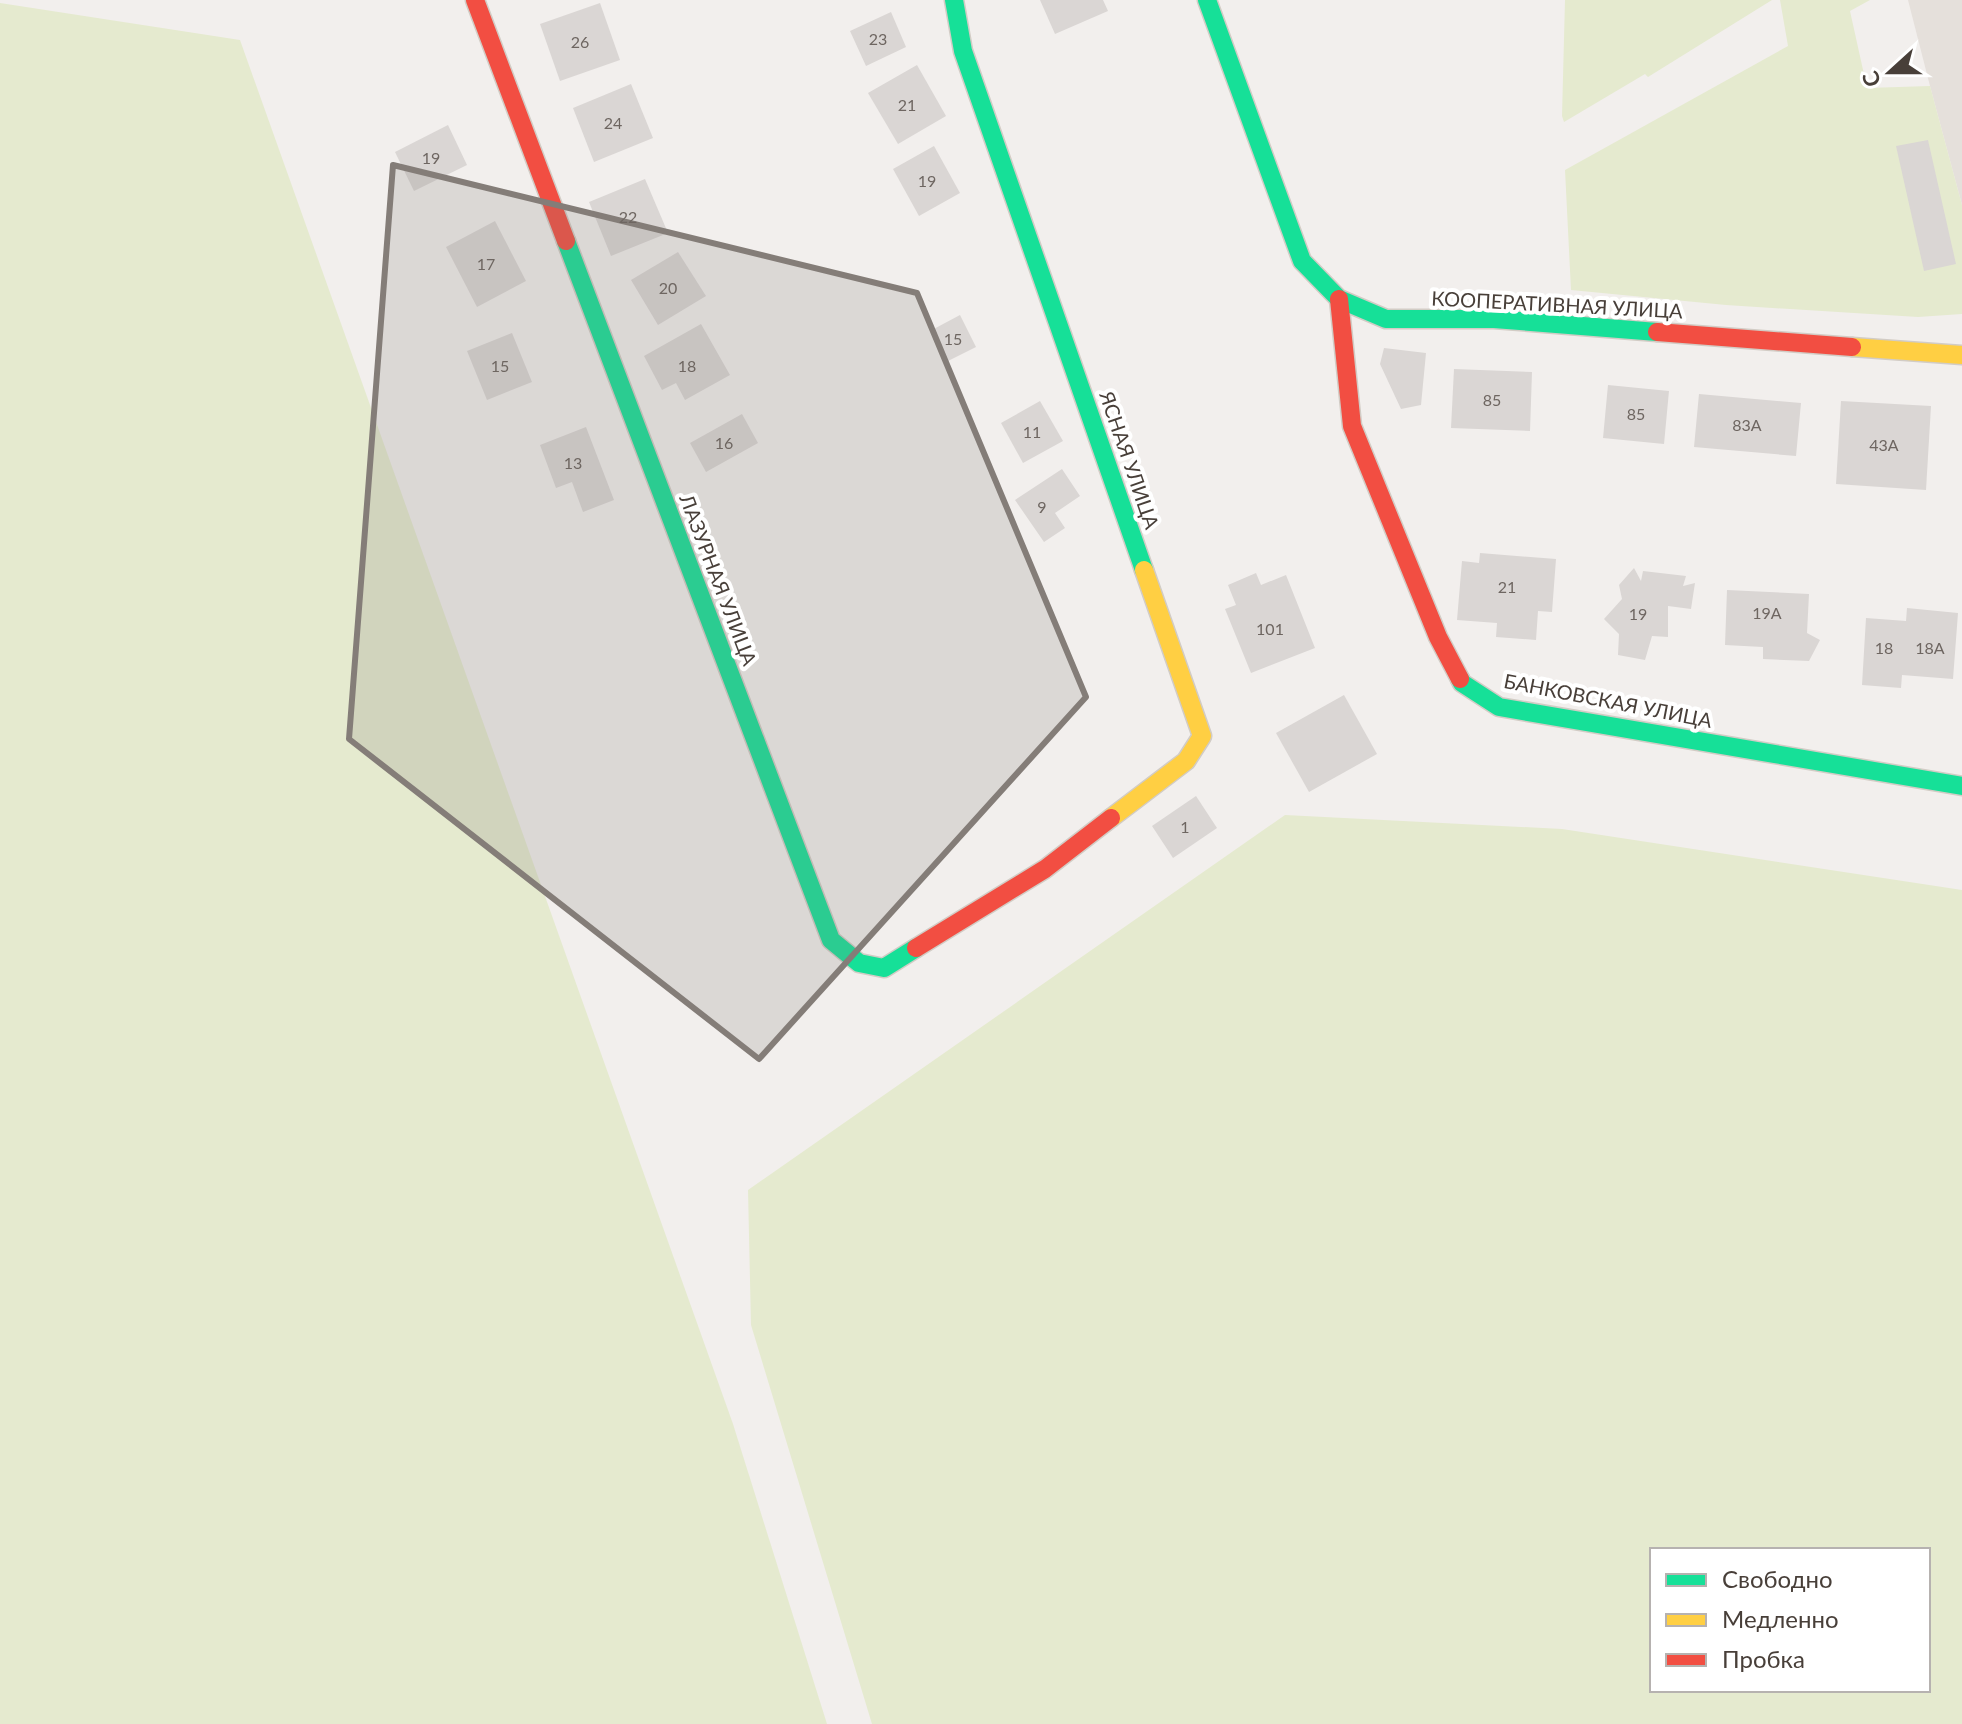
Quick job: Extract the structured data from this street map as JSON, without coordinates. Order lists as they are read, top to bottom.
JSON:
{
  "streets": {
    "street": [
      "КООПЕРАТИВНАЯ УЛИЦА",
      "ЯСНАЯ УЛИЦА",
      "ЛАЗУРНАЯ УЛИЦА",
      "БАНКОВСКАЯ УЛИЦА"
    ]
  },
  "crossings": [
    ["КООПЕРАТИВНАЯ УЛИЦА", "БАНКОВСКАЯ УЛИЦА"],
    ["ЯСНАЯ УЛИЦА", "ЛАЗУРНАЯ УЛИЦА"]
  ],
  "house_numbers": [
    "23",
    "26",
    "21",
    "24",
    "19",
    "19",
    "22",
    "17",
    "20",
    "15",
    "15",
    "18",
    "85",
    "85",
    "83А",
    "11",
    "16",
    "43А",
    "13",
    "9",
    "21",
    "19А",
    "19",
    "101",
    "18",
    "18А",
    "1"
  ],
  "legend": ["Свободно", "Медленно", "Пробка"],
  "north": "left"
}
